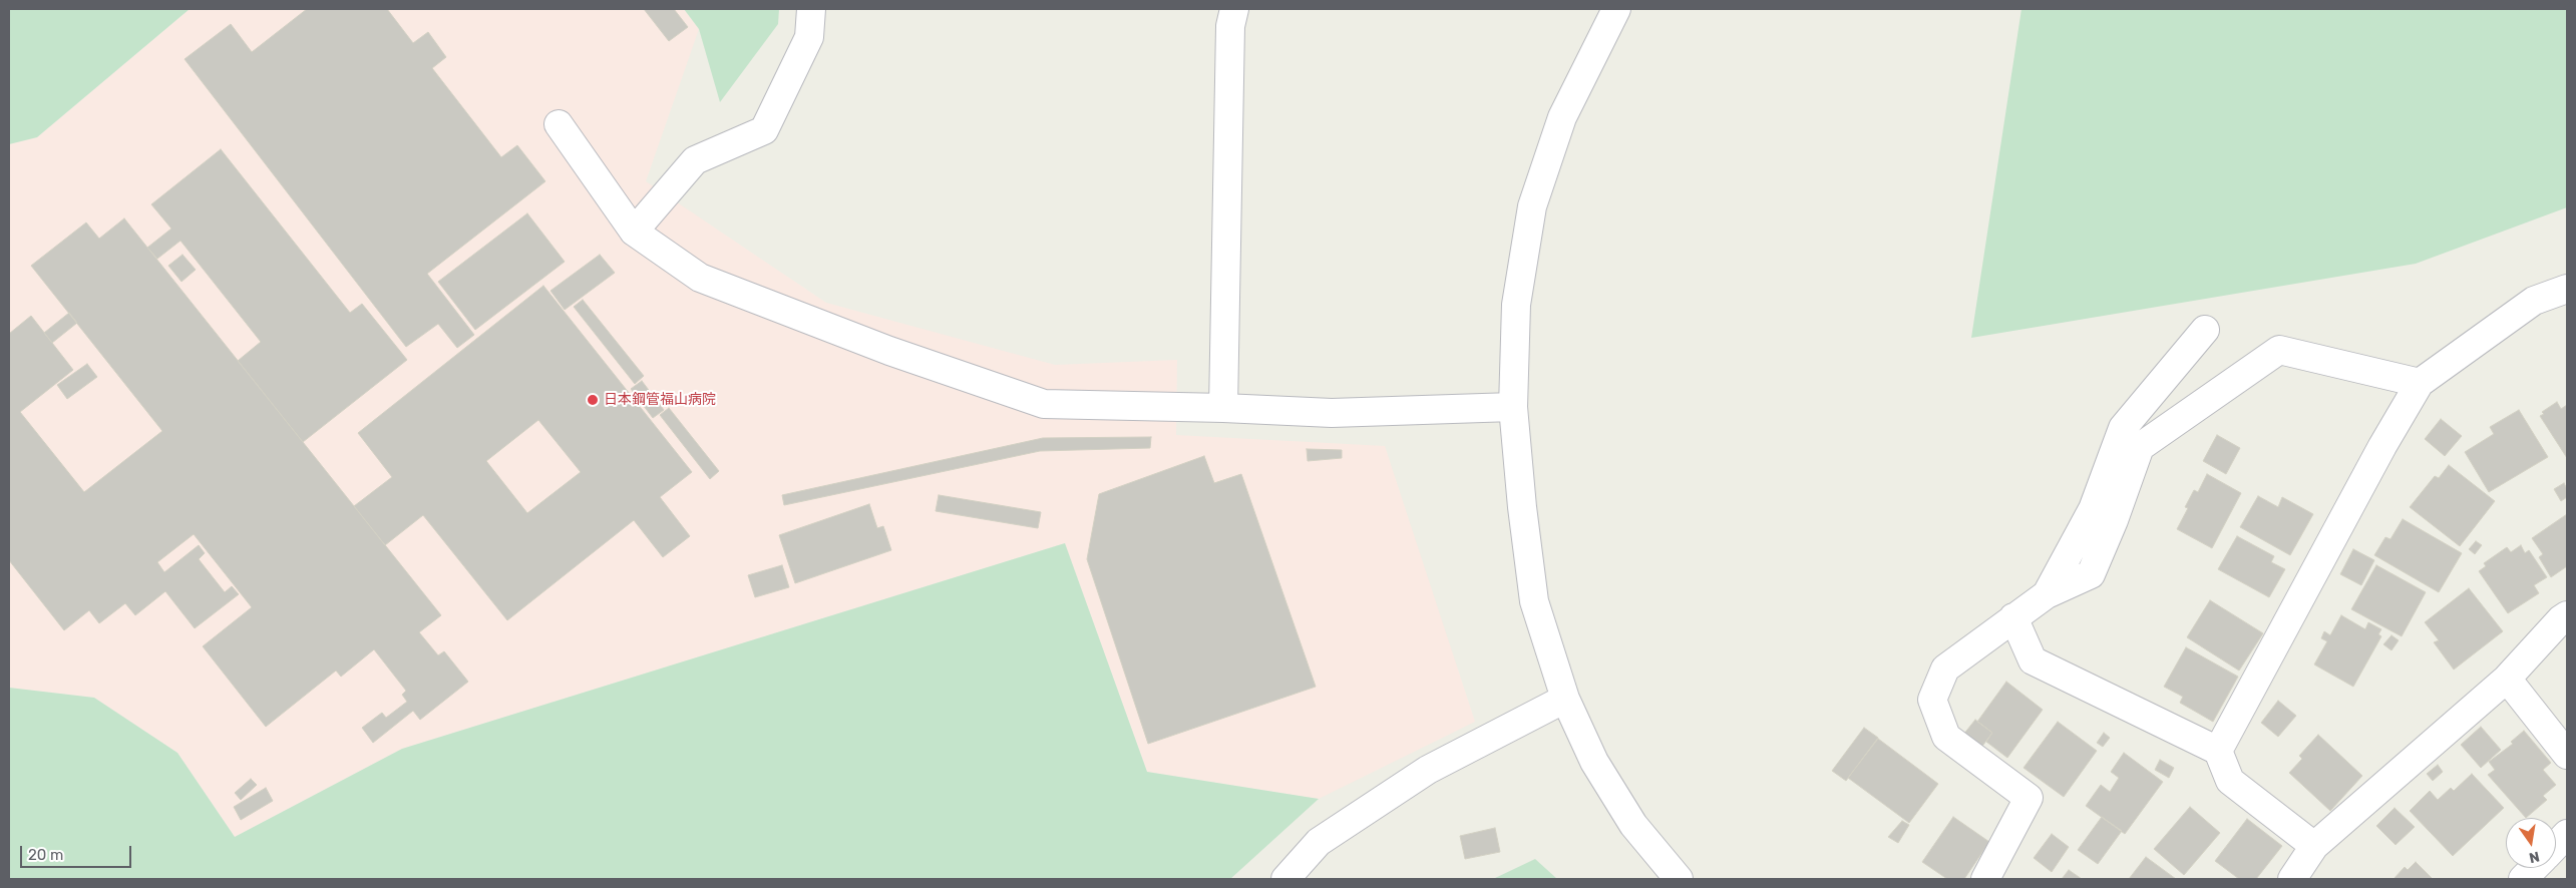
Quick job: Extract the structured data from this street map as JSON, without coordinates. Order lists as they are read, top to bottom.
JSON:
{
  "places": ["日本鋼管福山病院"],
  "scale_bar": "20 m",
  "north": "bottom"
}
